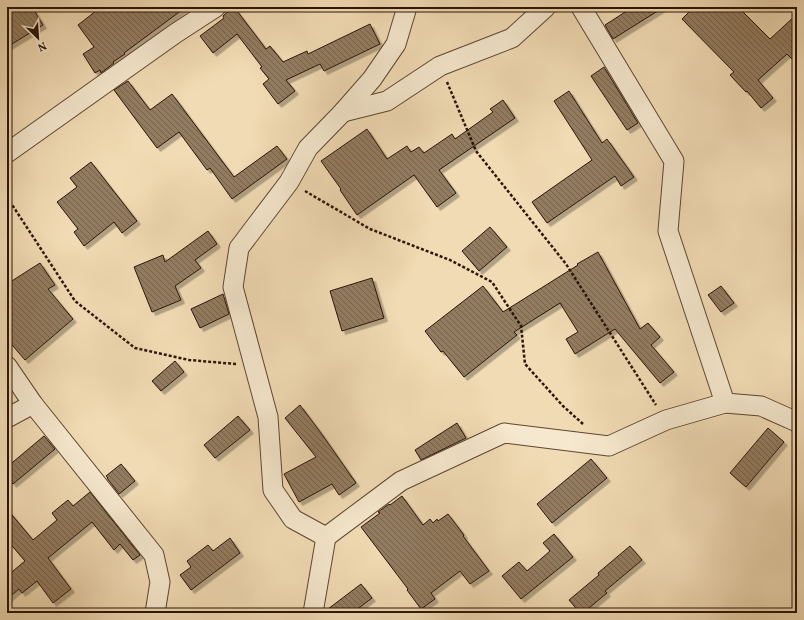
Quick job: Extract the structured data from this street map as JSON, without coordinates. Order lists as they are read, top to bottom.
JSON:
{
  "north": "bottom right"
}
